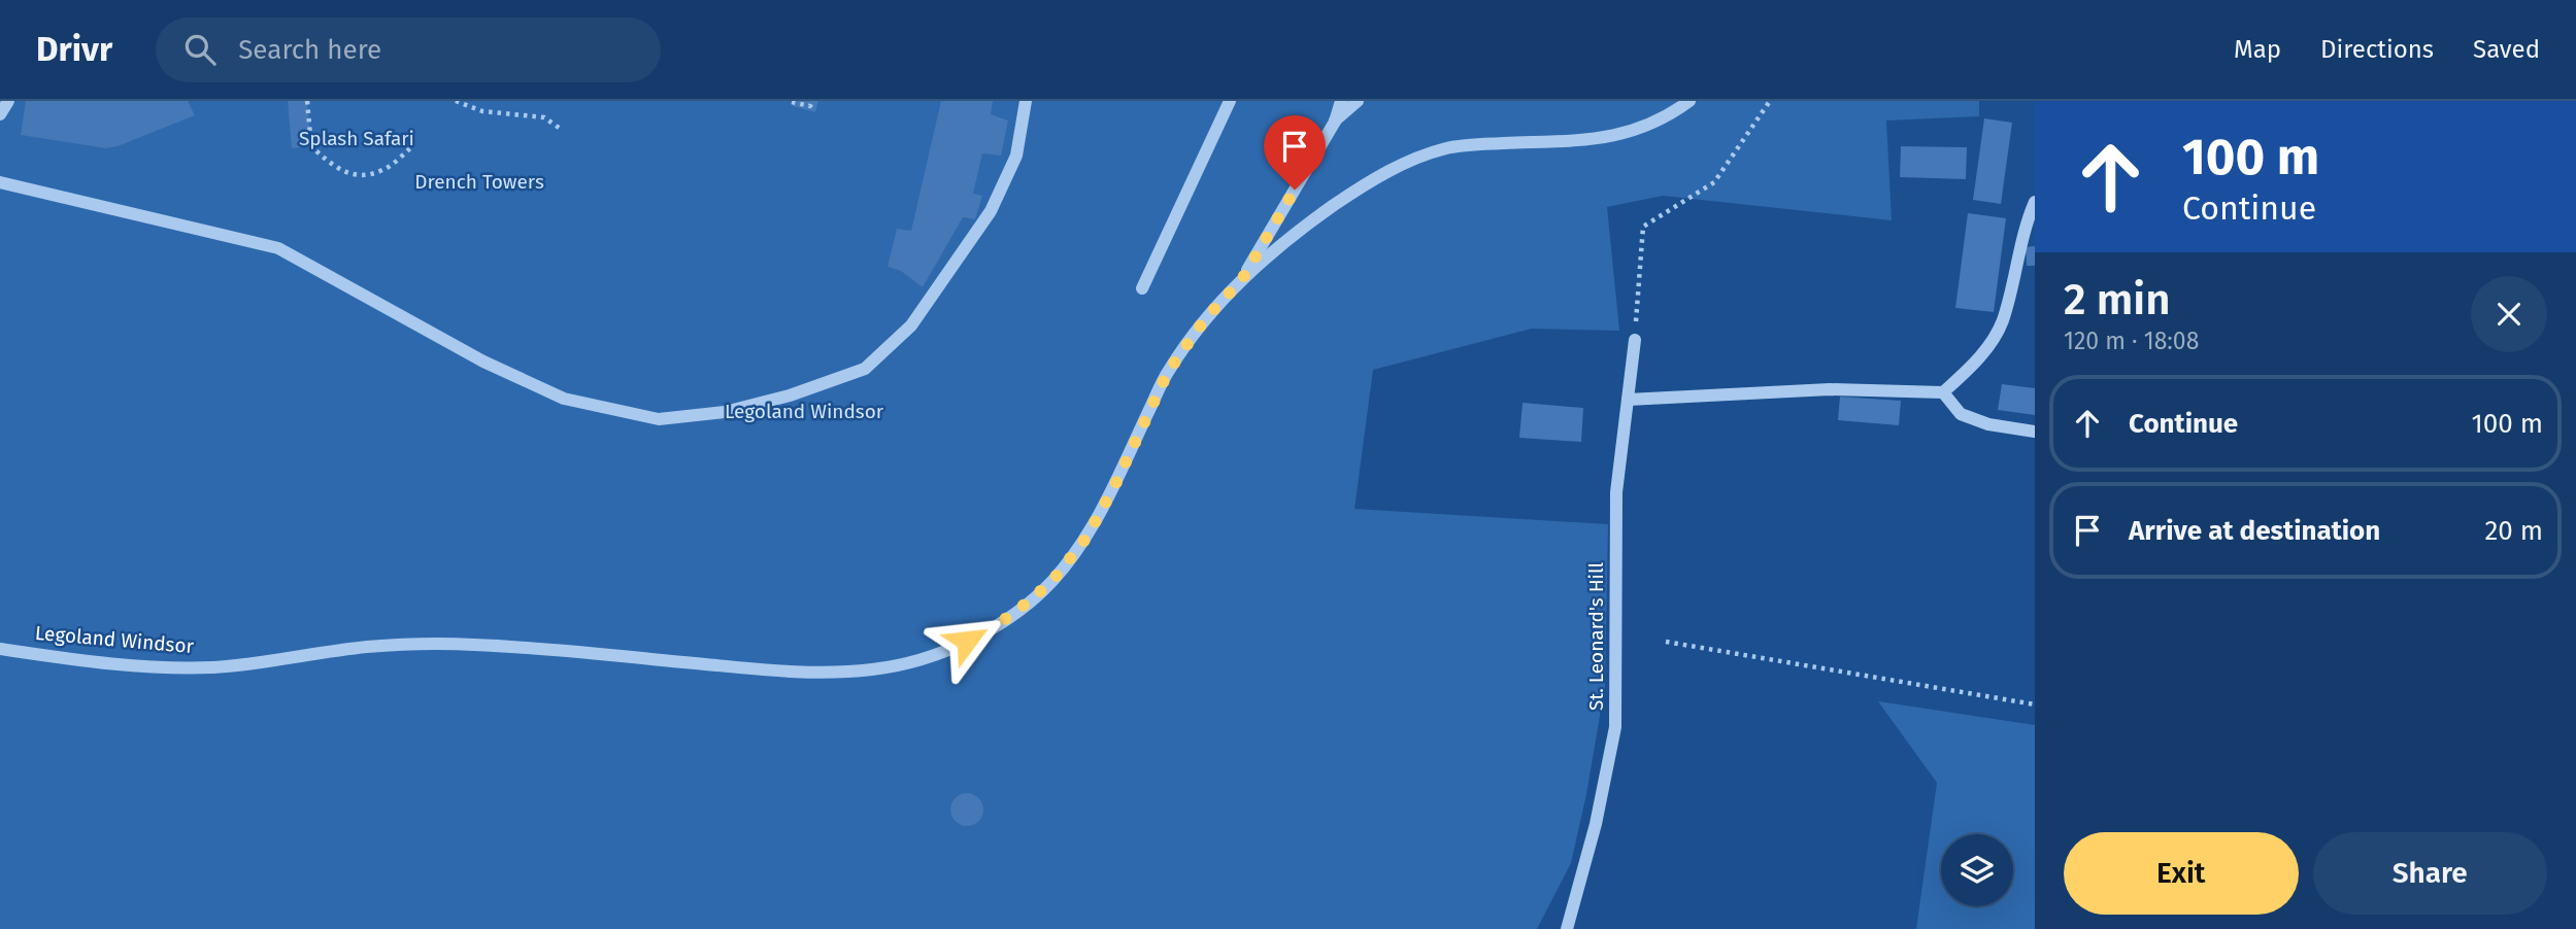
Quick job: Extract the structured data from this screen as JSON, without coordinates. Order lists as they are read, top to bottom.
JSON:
{
  "streets": {
    "street": ["St. Leonard's Hill", "Legoland Windsor"]
  },
  "parks": ["Splash Safari", "Drench Towers", "Legoland Windsor"],
  "page": {
    "header": "Drivr",
    "search": "Search here",
    "nav": ["Map", "Directions", "Saved"],
    "turn": ["100 m", "Continue"],
    "heading": ["2 min", "120 m · 18:08"],
    "list": [
      {
        "name": "Continue",
        "value": "100 m"
      },
      {
        "name": "Arrive at destination",
        "value": "20 m"
      }
    ],
    "buttons": ["Exit", "Share"]
  }
}
